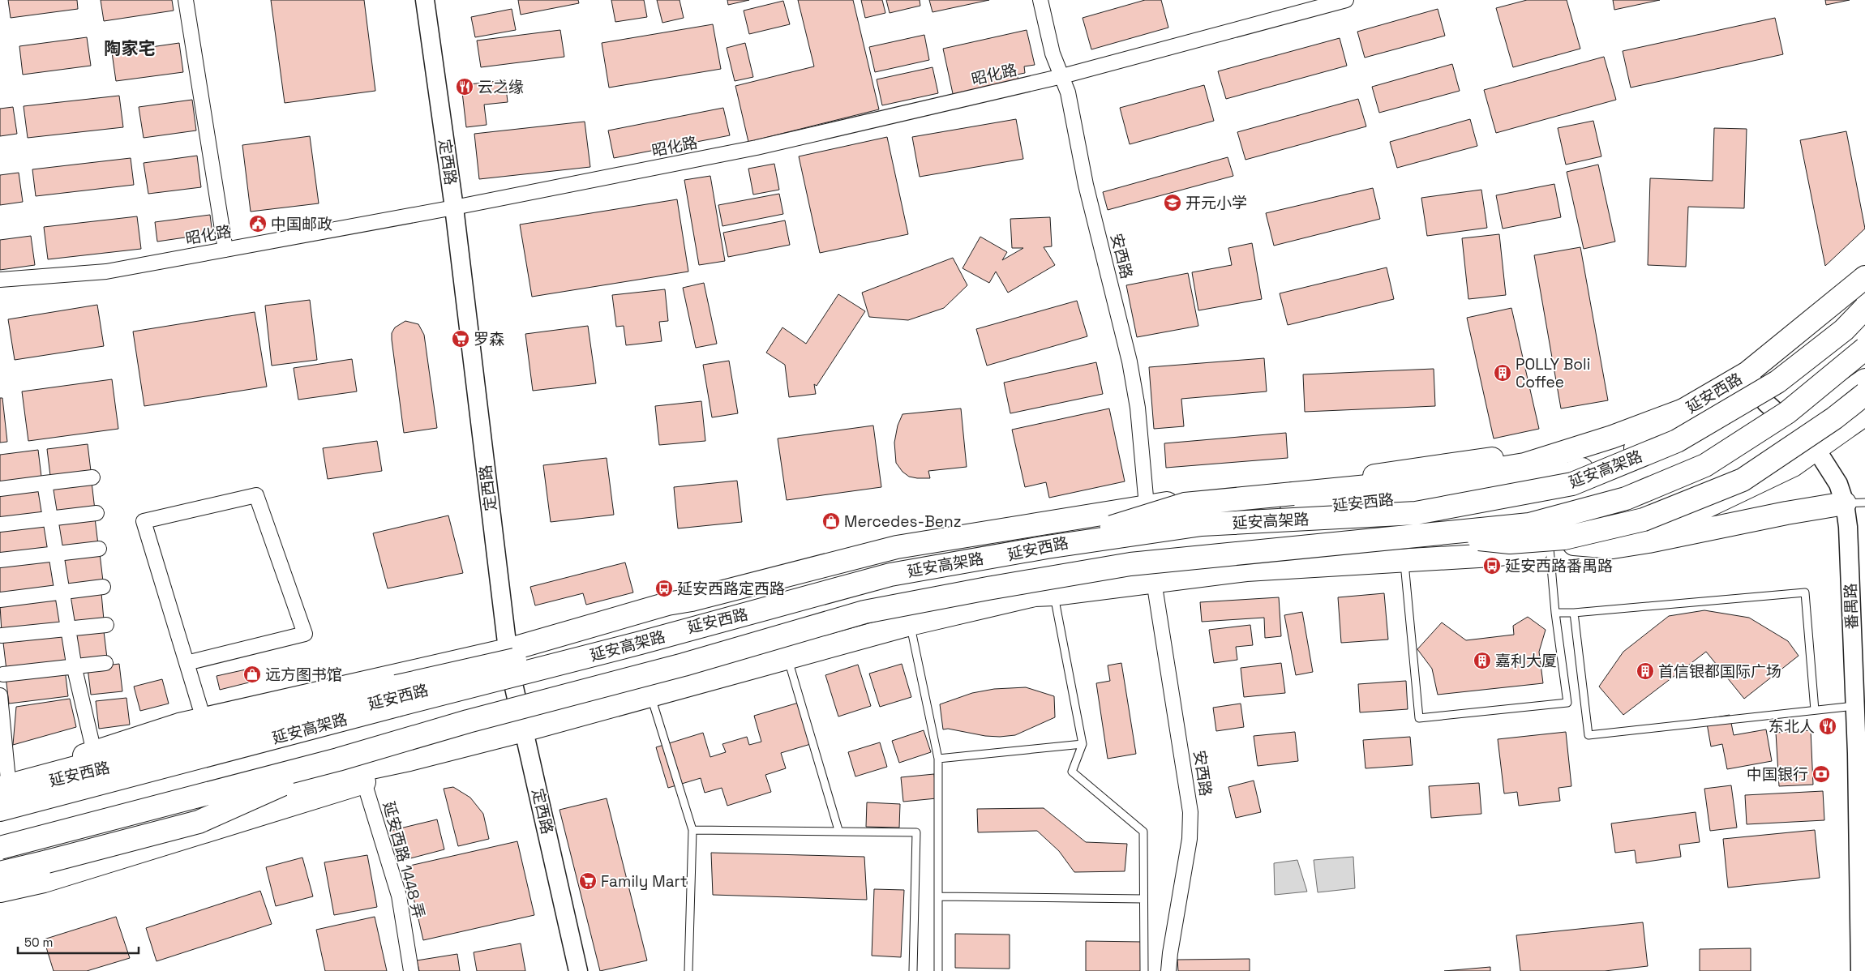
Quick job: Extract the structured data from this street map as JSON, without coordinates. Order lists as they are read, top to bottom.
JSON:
{
  "streets": {
    "main road": ["延安西路", "延安高架路"],
    "street": [
      "昭化路",
      "定西路",
      "安西路",
      "番禺路",
      "延安西路 1448 弄"
    ]
  },
  "crossings": [
    ["昭化路", "定西路"],
    ["昭化路", "安西路"],
    ["定西路", "延安西路"],
    ["安西路", "延安西路"],
    ["延安西路", "番禺路"]
  ],
  "districts": ["陶家宅"],
  "places": {
    "restaurant": ["云之缘", "东北人"],
    "school or university": ["开元小学"],
    "public building": ["中国邮政"],
    "supermarket": ["罗森", "Family Mart"],
    "building": ["POLLY Boli Coffee", "嘉利大厦", "首信银都国际广场"],
    "shop": ["Mercedes-Benz", "远方图书馆"],
    "bus stop": ["延安西路番禺路", "延安西路定西路"],
    "bank": ["中国银行"]
  },
  "scale_bar": "50 m"
}
